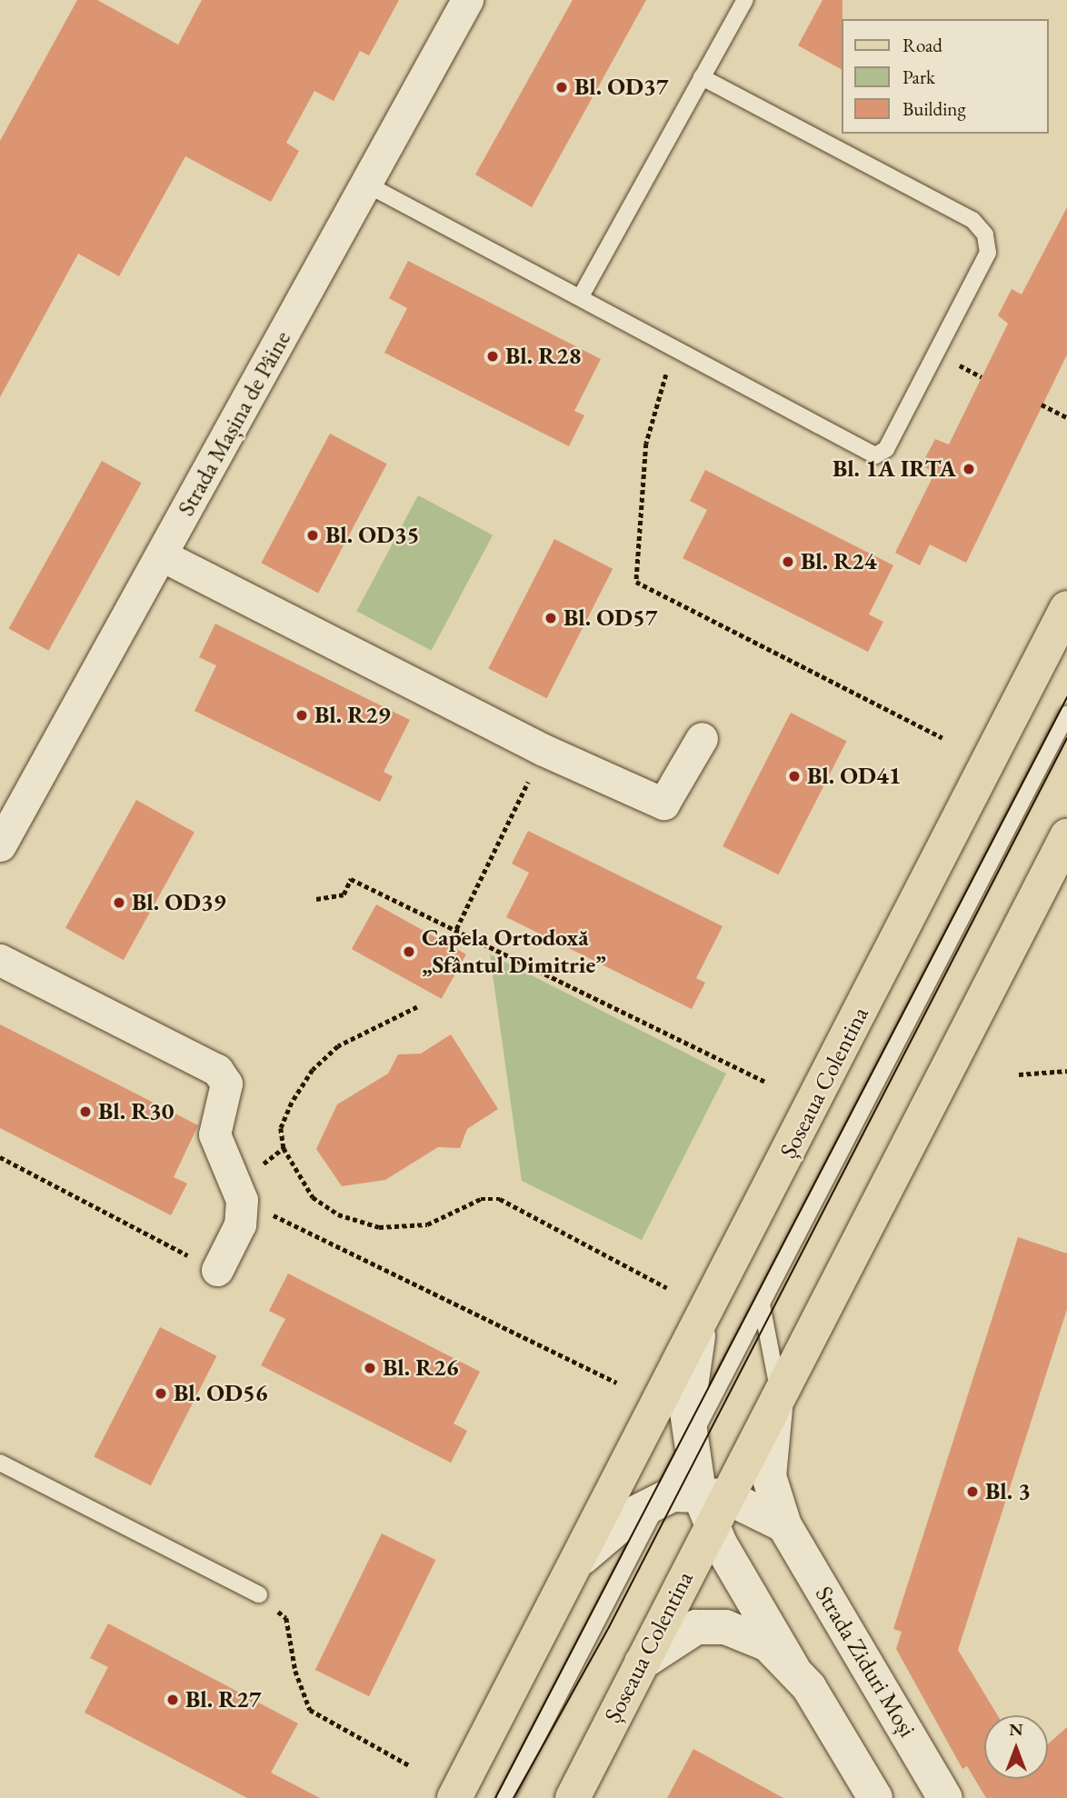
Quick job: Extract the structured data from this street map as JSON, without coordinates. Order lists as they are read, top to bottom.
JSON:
{
  "streets": {
    "main road": ["Șoseaua Colentina", "Strada Ziduri Moși"],
    "street": ["Strada Mașina de Pâine"]
  },
  "crossings": [
    ["Șoseaua Colentina", "Strada Ziduri Moși"]
  ],
  "places": [
    "Bl. OD37",
    "Bl. R28",
    "Bl. 1A IRTA",
    "Bl. OD35",
    "Bl. R24",
    "Bl. OD57",
    "Bl. R29",
    "Bl. OD41",
    "Bl. OD39",
    "Capela Ortodoxă „Sfântul Dimitrie”",
    "Bl. R30",
    "Bl. R26",
    "Bl. OD56",
    "Bl. 3",
    "Bl. R27"
  ],
  "legend": ["Road", "Park", "Building"],
  "north": "top"
}
